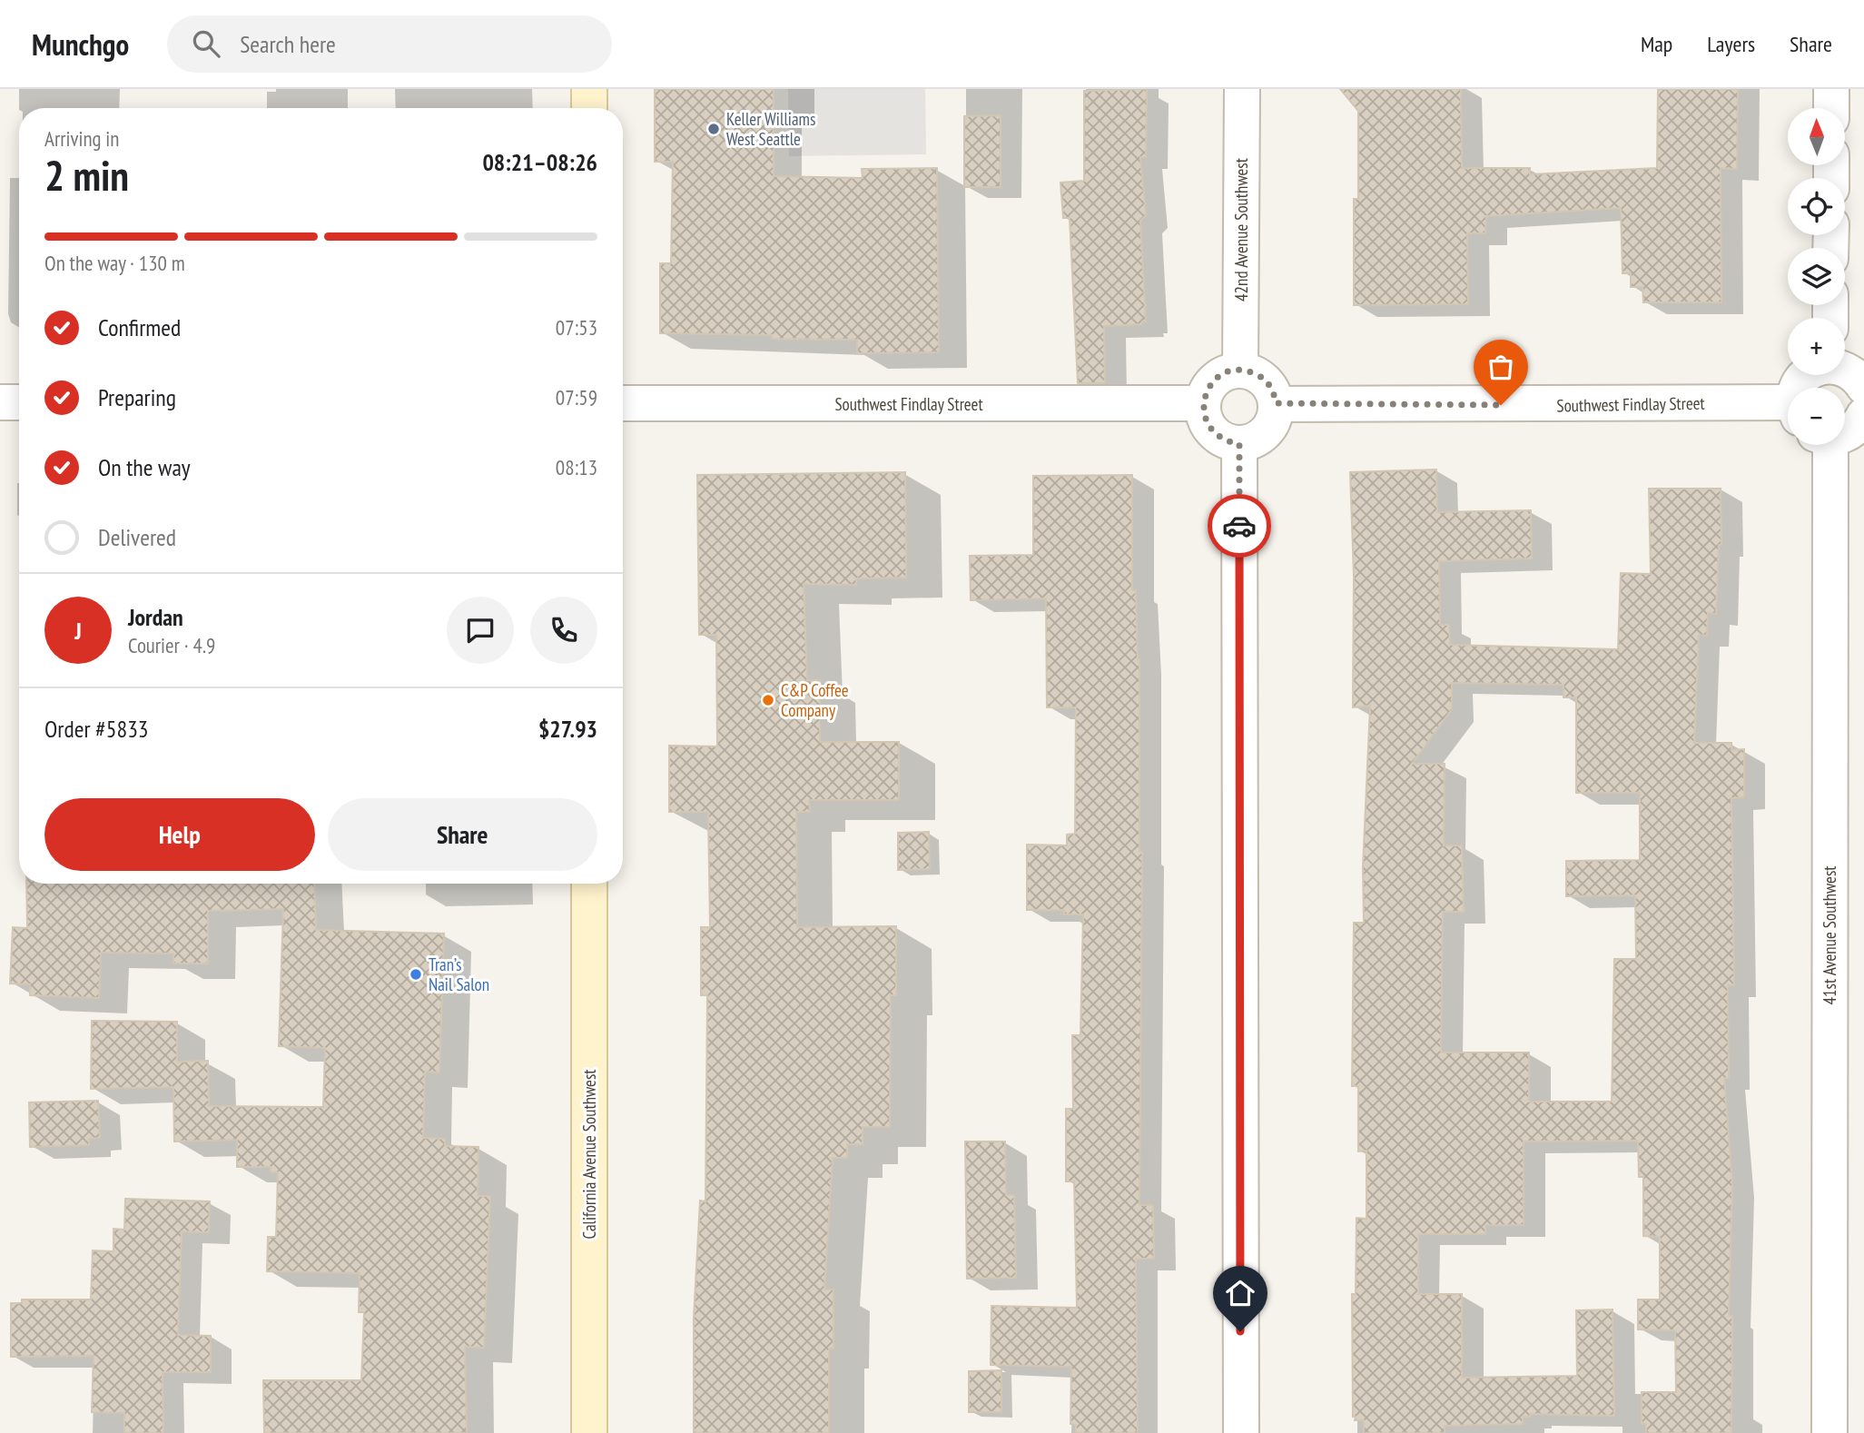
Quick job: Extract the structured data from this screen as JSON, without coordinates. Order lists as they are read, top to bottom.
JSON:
{
  "streets": {
    "main road": ["California Avenue Southwest"],
    "street": ["42nd Avenue Southwest", "Southwest Findlay Street", "41st Avenue Southwest"]
  },
  "crossings": [
    ["42nd Avenue Southwest", "Southwest Findlay Street"]
  ],
  "places": ["Keller Williams West Seattle", "C&P Coffee Company", "Tran’s Nail Salon"],
  "north": "top",
  "page": {
    "header": "Munchgo",
    "search": "Search here",
    "nav": ["Map", "Layers", "Share"],
    "map_buttons": ["+", "−"],
    "heading": ["2 min", "Arriving in", "08:21–08:26"],
    "panel": [
      "Jordan",
      "Courier · 4.9",
      "Order #5833",
      "$27.93"
    ],
    "bar": "On the way · 130 m",
    "list": [
      ["Confirmed", "07:53"],
      ["Preparing", "07:59"],
      ["On the way", "08:13"],
      "Delivered"
    ],
    "round": "J",
    "buttons": ["Help", "Share"]
  }
}
